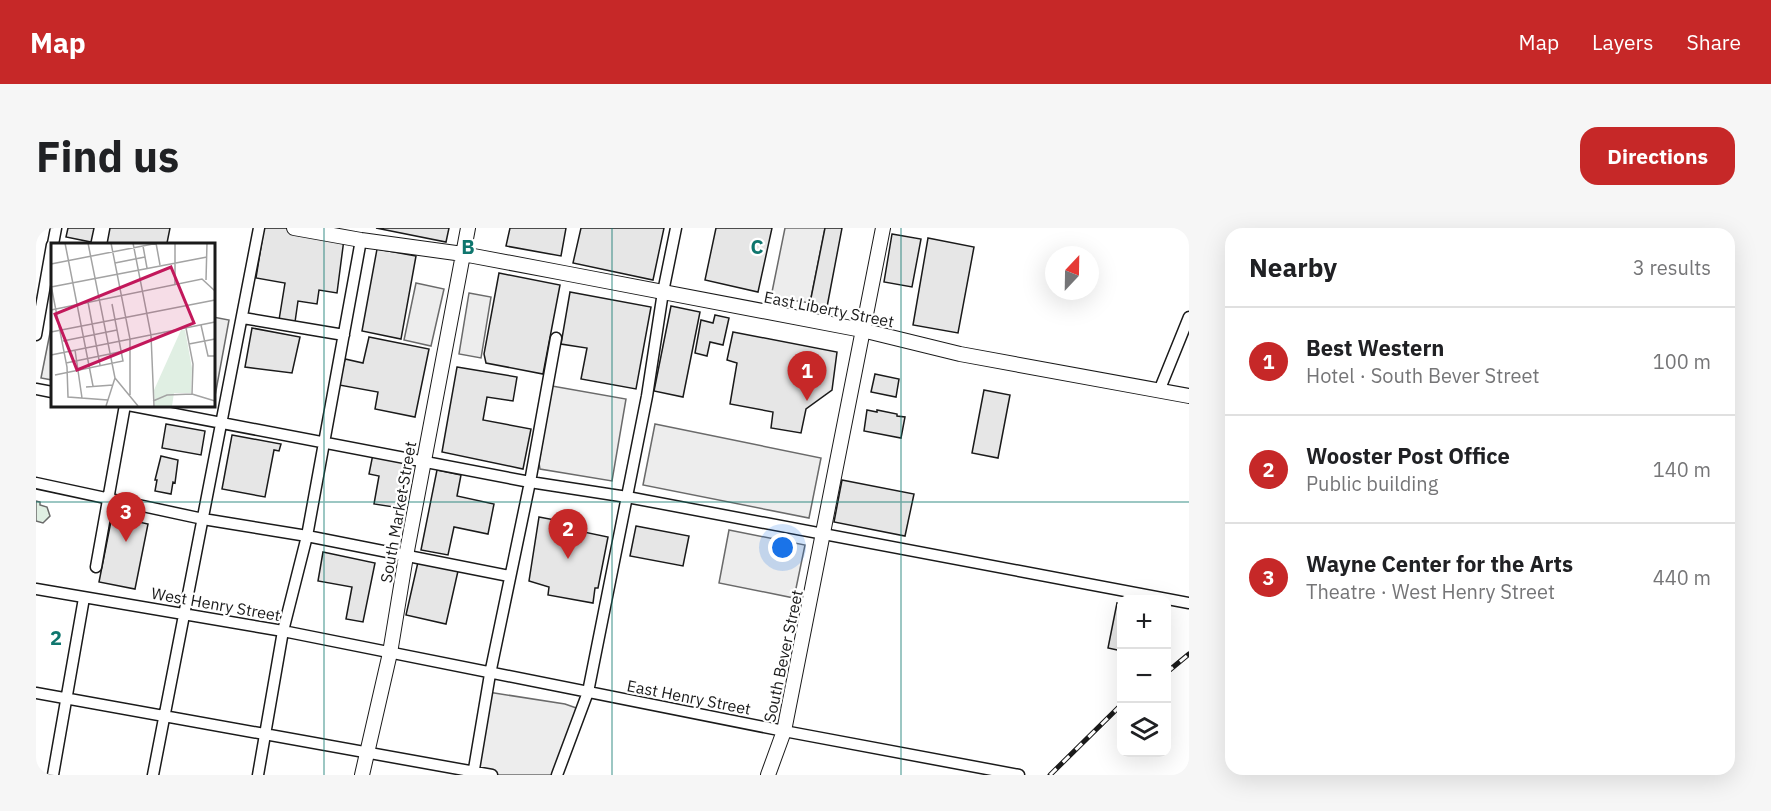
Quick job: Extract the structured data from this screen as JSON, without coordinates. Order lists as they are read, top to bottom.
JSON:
{
  "streets": {
    "main road": ["East Liberty Street", "South Market Street", "South Bever Street"],
    "street": ["West Henry Street", "East Henry Street"]
  },
  "crossings": [
    ["East Liberty Street", "South Market Street"],
    ["East Liberty Street", "South Bever Street"],
    ["South Market Street", "West Henry Street"],
    ["South Market Street", "East Henry Street"],
    ["West Henry Street", "East Henry Street"],
    ["South Bever Street", "East Henry Street"]
  ],
  "north": "top",
  "page": {
    "header": "Map",
    "nav": ["Map", "Layers", "Share"],
    "buttons": "Directions",
    "title": "Find us",
    "heading": ["Nearby", "3 results"],
    "list": [
      {
        "mark": "1",
        "name": "Best Western",
        "note": "Hotel · South Bever Street",
        "value": "100 m"
      },
      {
        "mark": "2",
        "name": "Wooster Post Office",
        "note": "Public building",
        "value": "140 m"
      },
      {
        "mark": "3",
        "name": "Wayne Center for the Arts",
        "note": "Theatre · West Henry Street",
        "value": "440 m"
      }
    ],
    "pins": ["1", "3", "2"],
    "map_buttons": ["+", "−"]
  },
  "grid": {
    "columns": ["B", "C"],
    "rows": ["2"]
  }
}
